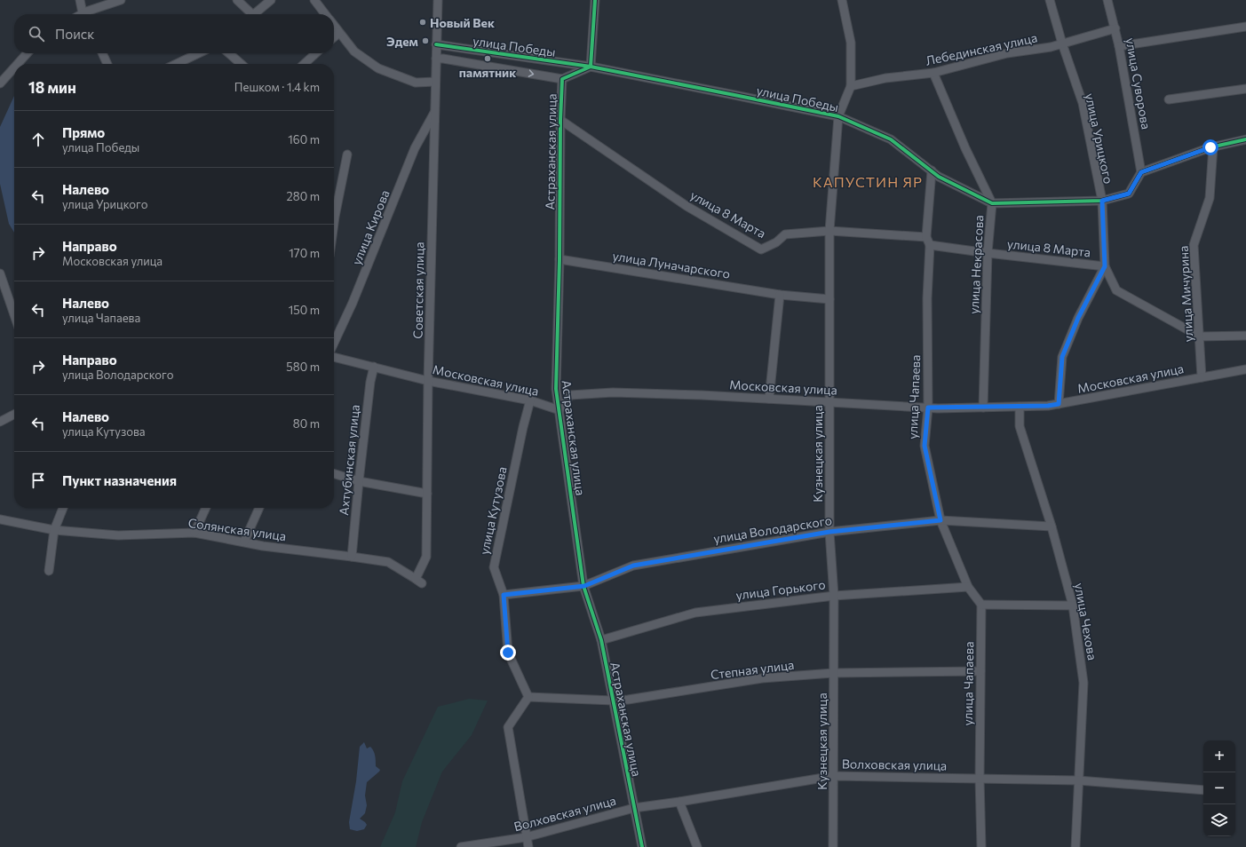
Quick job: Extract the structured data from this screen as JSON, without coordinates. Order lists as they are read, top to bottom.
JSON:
{
  "streets": {
    "street": [
      "улица Победы",
      "Лебединская улица",
      "улица Суворова",
      "улица Урицкого",
      "Астраханская улица",
      "улица 8 Марта",
      "улица Кирова",
      "улица Луначарского",
      "улица Некрасова",
      "Советская улица",
      "улица Мичурина",
      "Московская улица",
      "улица Чапаева",
      "Кузнецкая улица",
      "Ахтубинская улица",
      "улица Кутузова",
      "Солянская улица",
      "улица Володарского",
      "улица Горького",
      "улица Чехова",
      "Степная улица",
      "Волховская улица"
    ]
  },
  "crossings": [
    ["улица Победы", "улица Суворова"],
    ["улица Победы", "улица Урицкого"],
    ["улица Победы", "Астраханская улица"],
    ["улица Победы", "улица Некрасова"],
    ["улица Победы", "Советская улица"],
    ["улица Победы", "улица Чапаева"],
    ["улица Победы", "Кузнецкая улица"],
    ["Лебединская улица", "улица Суворова"],
    ["Лебединская улица", "улица Урицкого"],
    ["Лебединская улица", "улица Некрасова"],
    ["Лебединская улица", "Кузнецкая улица"],
    ["улица Урицкого", "улица 8 Марта"],
    ["улица Урицкого", "Московская улица"],
    ["Астраханская улица", "улица 8 Марта"],
    ["Астраханская улица", "улица Луначарского"],
    ["Астраханская улица", "Московская улица"],
    ["Астраханская улица", "улица Володарского"],
    ["Астраханская улица", "улица Горького"],
    ["Астраханская улица", "Степная улица"],
    ["Астраханская улица", "Волховская улица"],
    ["улица 8 Марта", "улица Некрасова"],
    ["улица 8 Марта", "улица Мичурина"],
    ["улица 8 Марта", "улица Чапаева"],
    ["улица 8 Марта", "Кузнецкая улица"],
    ["улица Кирова", "Советская улица"],
    ["улица Луначарского", "Кузнецкая улица"],
    ["улица Некрасова", "Московская улица"],
    ["Советская улица", "Московская улица"],
    ["Советская улица", "Солянская улица"],
    ["улица Мичурина", "Московская улица"],
    ["Московская улица", "улица Чапаева"],
    ["Московская улица", "Кузнецкая улица"],
    ["Московская улица", "Ахтубинская улица"],
    ["Московская улица", "улица Кутузова"],
    ["Московская улица", "улица Чехова"],
    ["улица Чапаева", "улица Володарского"],
    ["улица Чапаева", "улица Горького"],
    ["улица Чапаева", "Степная улица"],
    ["улица Чапаева", "Волховская улица"],
    ["Кузнецкая улица", "улица Володарского"],
    ["Кузнецкая улица", "улица Горького"],
    ["Кузнецкая улица", "Степная улица"],
    ["Кузнецкая улица", "Волховская улица"],
    ["Ахтубинская улица", "Солянская улица"],
    ["улица Кутузова", "улица Володарского"],
    ["улица Кутузова", "Степная улица"],
    ["улица Володарского", "улица Чехова"],
    ["улица Чехова", "Волховская улица"]
  ],
  "districts": ["КАПУСТИН ЯР"],
  "places": ["Новый Век", "Эдем", "памятник"],
  "page": {
    "search": "Поиск",
    "heading": ["18 мин", "Пешком · 1.4 km"],
    "list": [
      ["Прямо", "улица Победы", "160 m"],
      ["Налево", "улица Урицкого", "280 m"],
      ["Направо", "Московская улица", "170 m"],
      ["Налево", "улица Чапаева", "150 m"],
      ["Направо", "улица Володарского", "580 m"],
      ["Налево", "улица Кутузова", "80 m"],
      "Пункт назначения"
    ],
    "map_buttons": ["+", "−"]
  }
}
